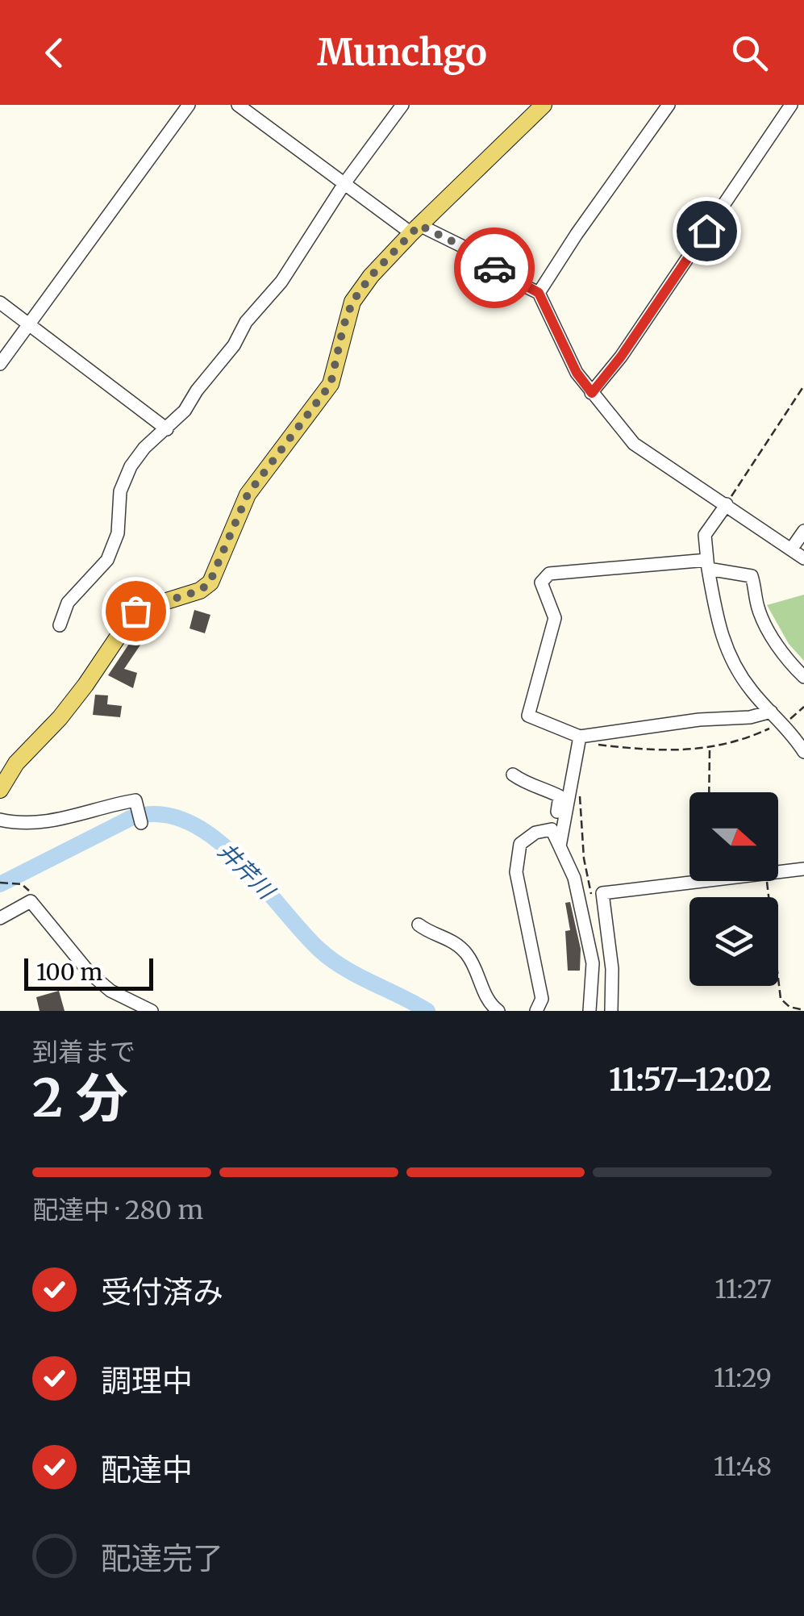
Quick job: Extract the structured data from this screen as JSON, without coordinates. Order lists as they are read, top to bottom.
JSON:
{
  "water": ["井芹川"],
  "scale_bar": "100 m",
  "north": "right",
  "page": {
    "header": "Munchgo",
    "scale": "100 m",
    "heading": ["2 分", "到着まで", "11:57–12:02"],
    "bar": "配達中 · 280 m",
    "list": [
      ["受付済み", "11:27"],
      ["調理中", "11:29"],
      ["配達中", "11:48"],
      "配達完了"
    ]
  }
}
